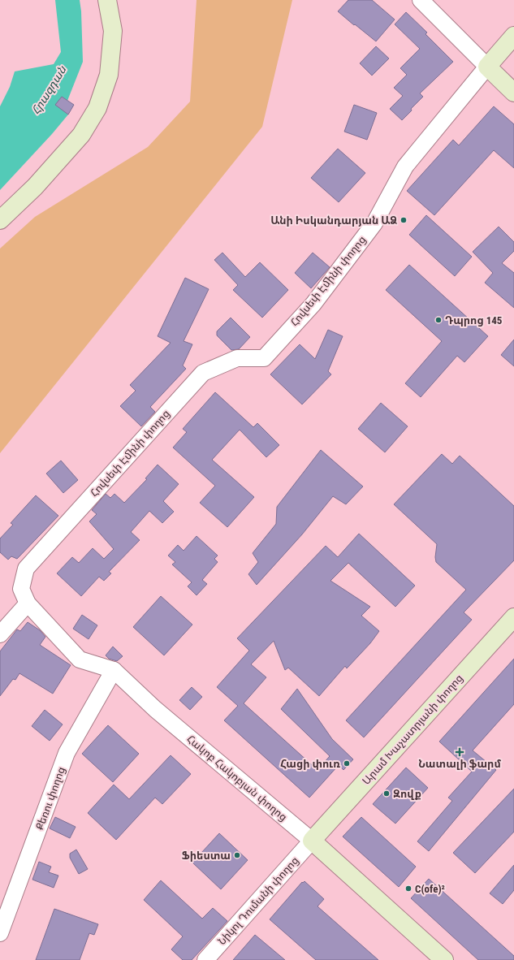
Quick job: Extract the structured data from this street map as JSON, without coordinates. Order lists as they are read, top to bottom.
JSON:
{
  "streets": {
    "street": [
      "Հովսեփ Էմինի փողոց",
      "Արամ Խաչատրյանի փողոց",
      "Հակոբ Հակոբյան փողոց",
      "Քեռու փողոց",
      "Նիկոլ Դումանի փողոց"
    ]
  },
  "crossings": [
    ["Հովսեփ Էմինի փողոց", "Հակոբ Հակոբյան փողոց"],
    ["Արամ Խաչատրյանի փողոց", "Հակոբ Հակոբյան փողոց"],
    ["Արամ Խաչատրյանի փողոց", "Նիկոլ Դումանի փողոց"],
    ["Հակոբ Հակոբյան փողոց", "Քեռու փողոց"],
    ["Հակոբ Հակոբյան փողոց", "Նիկոլ Դումանի փողոց"]
  ],
  "water": ["Հրազդան"],
  "places": {
    "other": [
      "Անի Իսկանդարյան ԱՁ",
      "Դպրոց 145",
      "Հացի փուռ",
      "Զովք",
      "Ֆիեստա",
      "C(ofe)²"
    ],
    "health": ["Նատալի ֆարմ"]
  }
}
